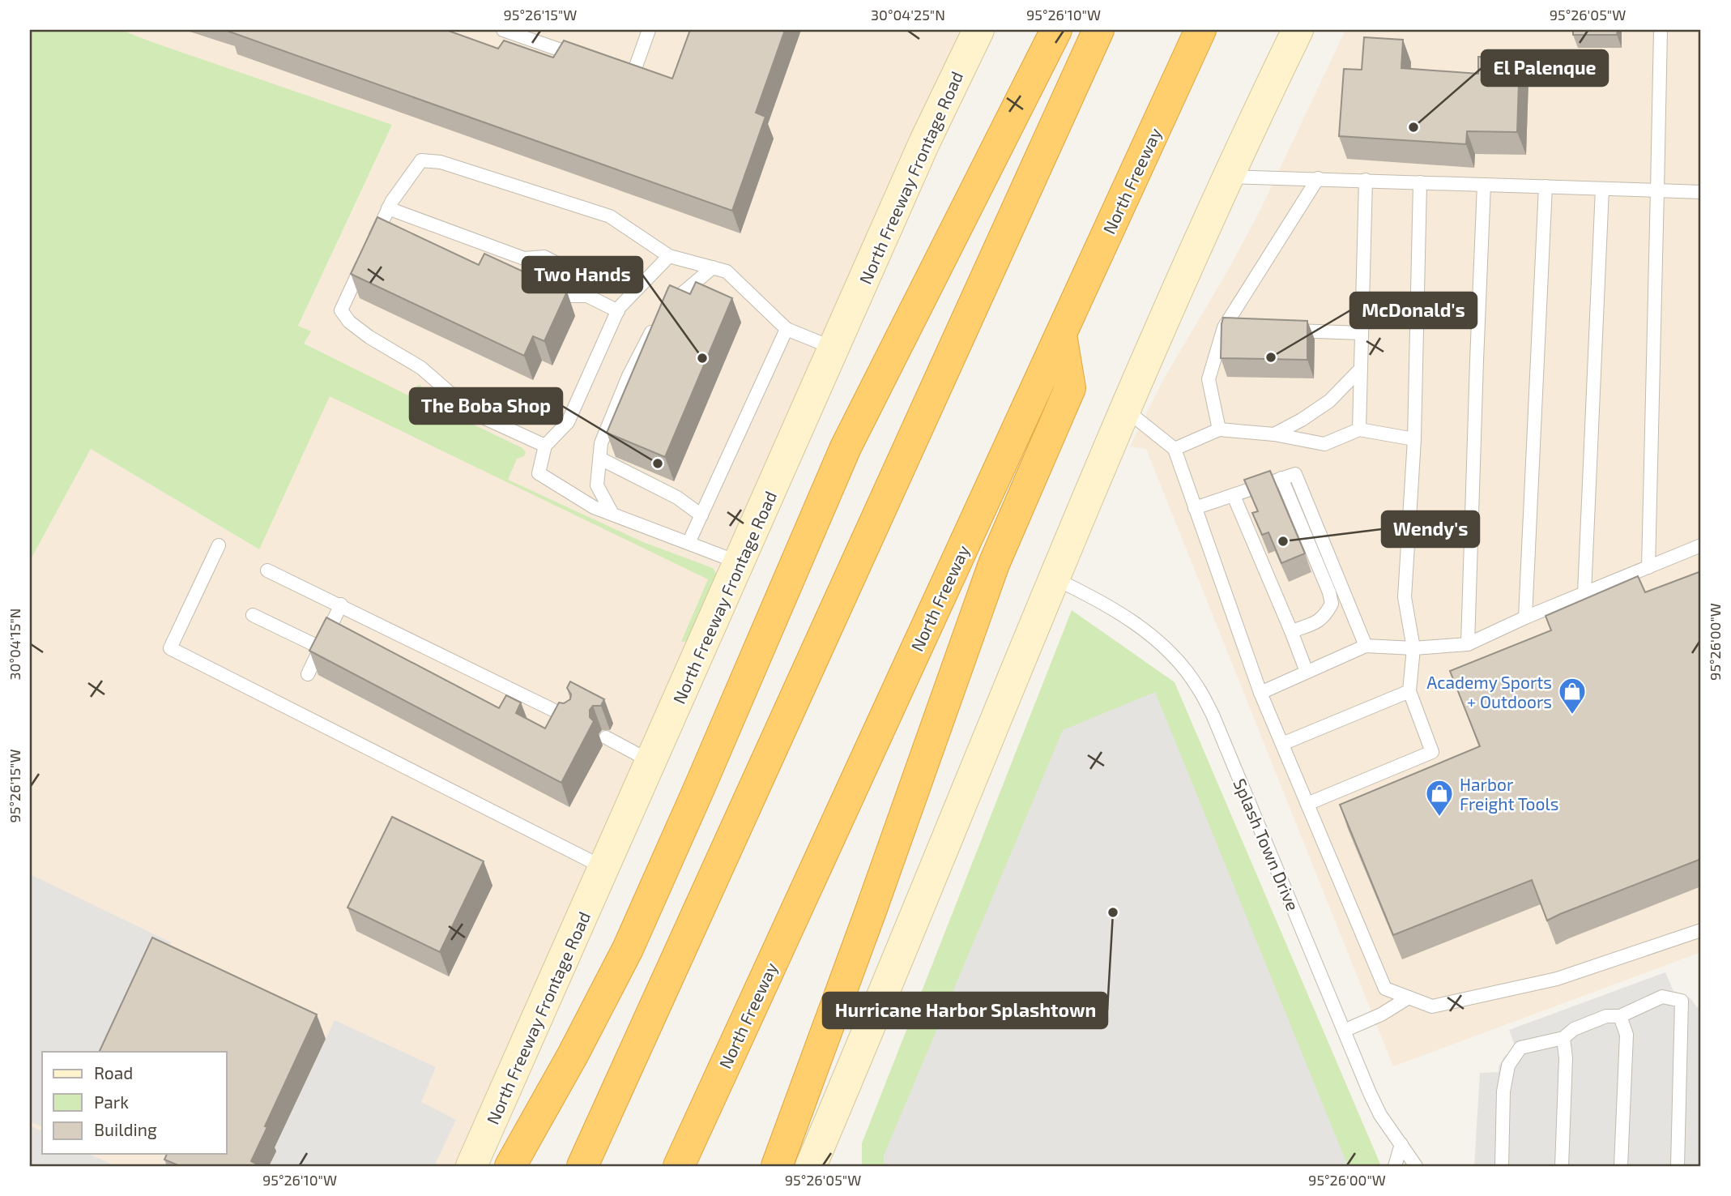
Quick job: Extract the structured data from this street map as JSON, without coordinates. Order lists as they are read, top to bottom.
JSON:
{
  "streets": {
    "highway": ["North Freeway"],
    "main road": ["North Freeway Frontage Road"],
    "lane": ["Splash Town Drive"]
  },
  "places": {
    "other": [
      "El Palenque",
      "McDonald's",
      "Two Hands",
      "The Boba Shop",
      "Wendy's",
      "Hurricane Harbor Splashtown"
    ],
    "shop": ["Academy Sports + Outdoors", "Harbor Freight Tools"]
  },
  "legend": ["Road", "Park", "Building"],
  "coordinates": [
    "95°26'15\"W",
    "30°04'25\"N",
    "95°26'10\"W",
    "95°26'05\"W",
    "95°26'00\"W",
    "30°04'15\"N"
  ]
}
